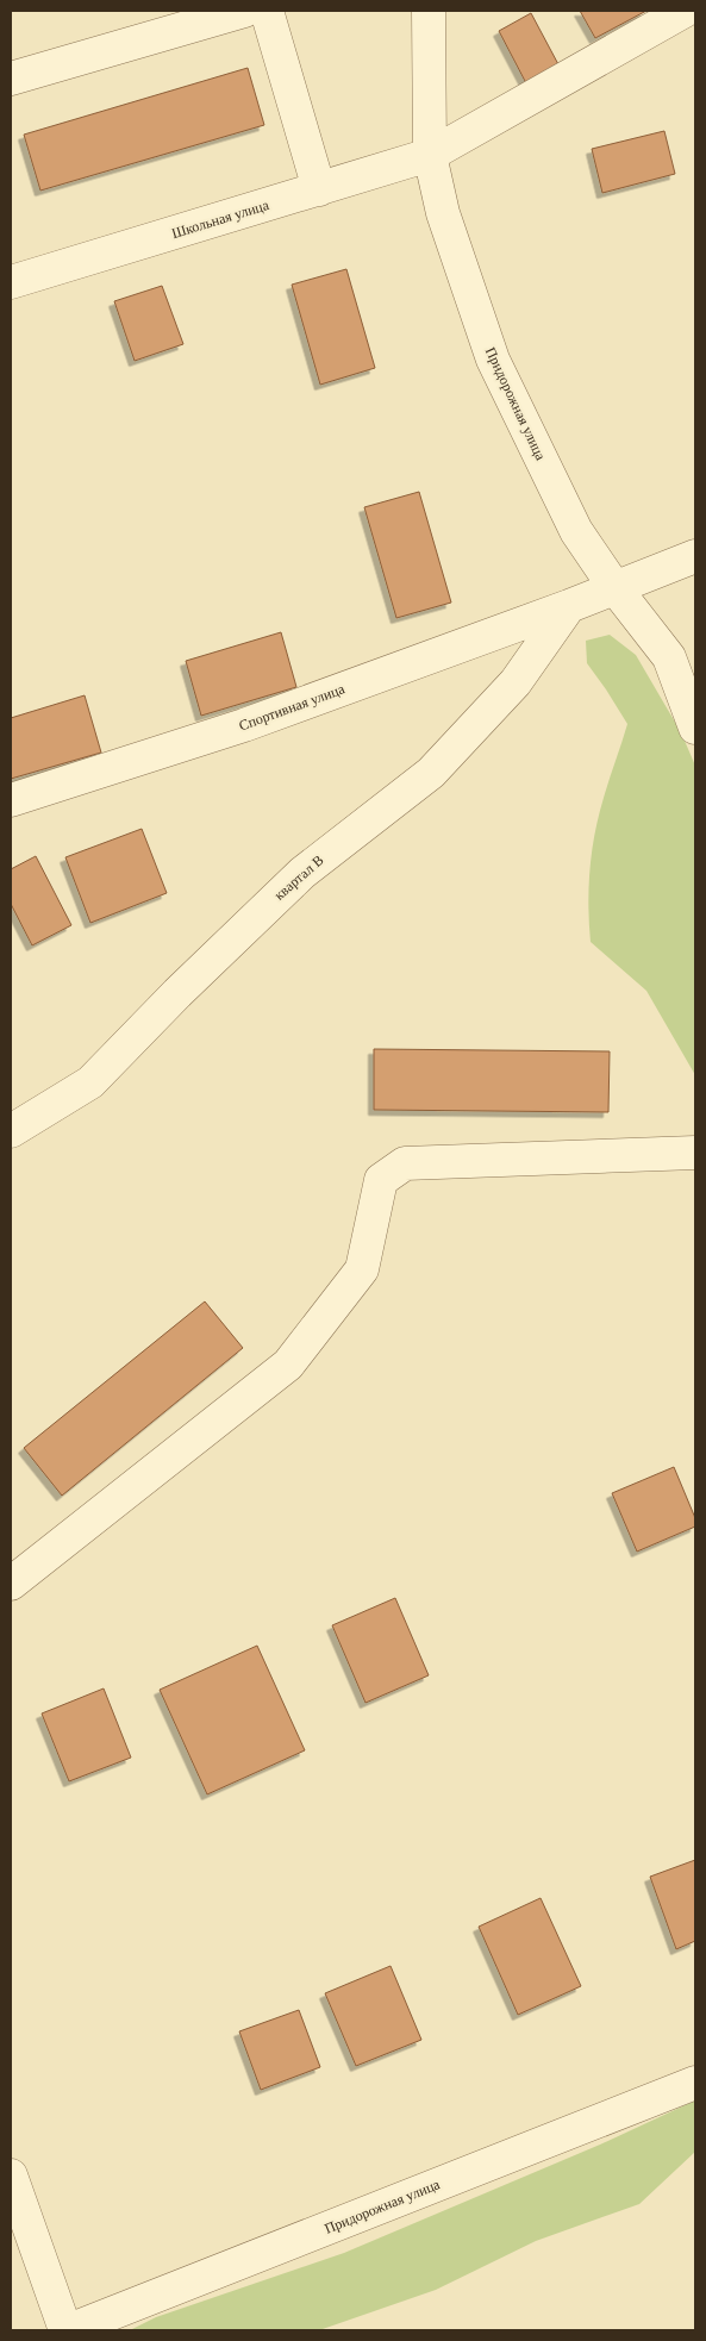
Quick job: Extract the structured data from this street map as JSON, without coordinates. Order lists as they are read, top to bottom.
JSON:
{
  "streets": {
    "street": [
      "Школьная улица",
      "Придорожная улица",
      "Спортивная улица",
      "квартал В"
    ]
  },
  "crossings": [
    ["Школьная улица", "Придорожная улица"],
    ["Придорожная улица", "Спортивная улица"],
    ["Спортивная улица", "квартал В"]
  ]
}
